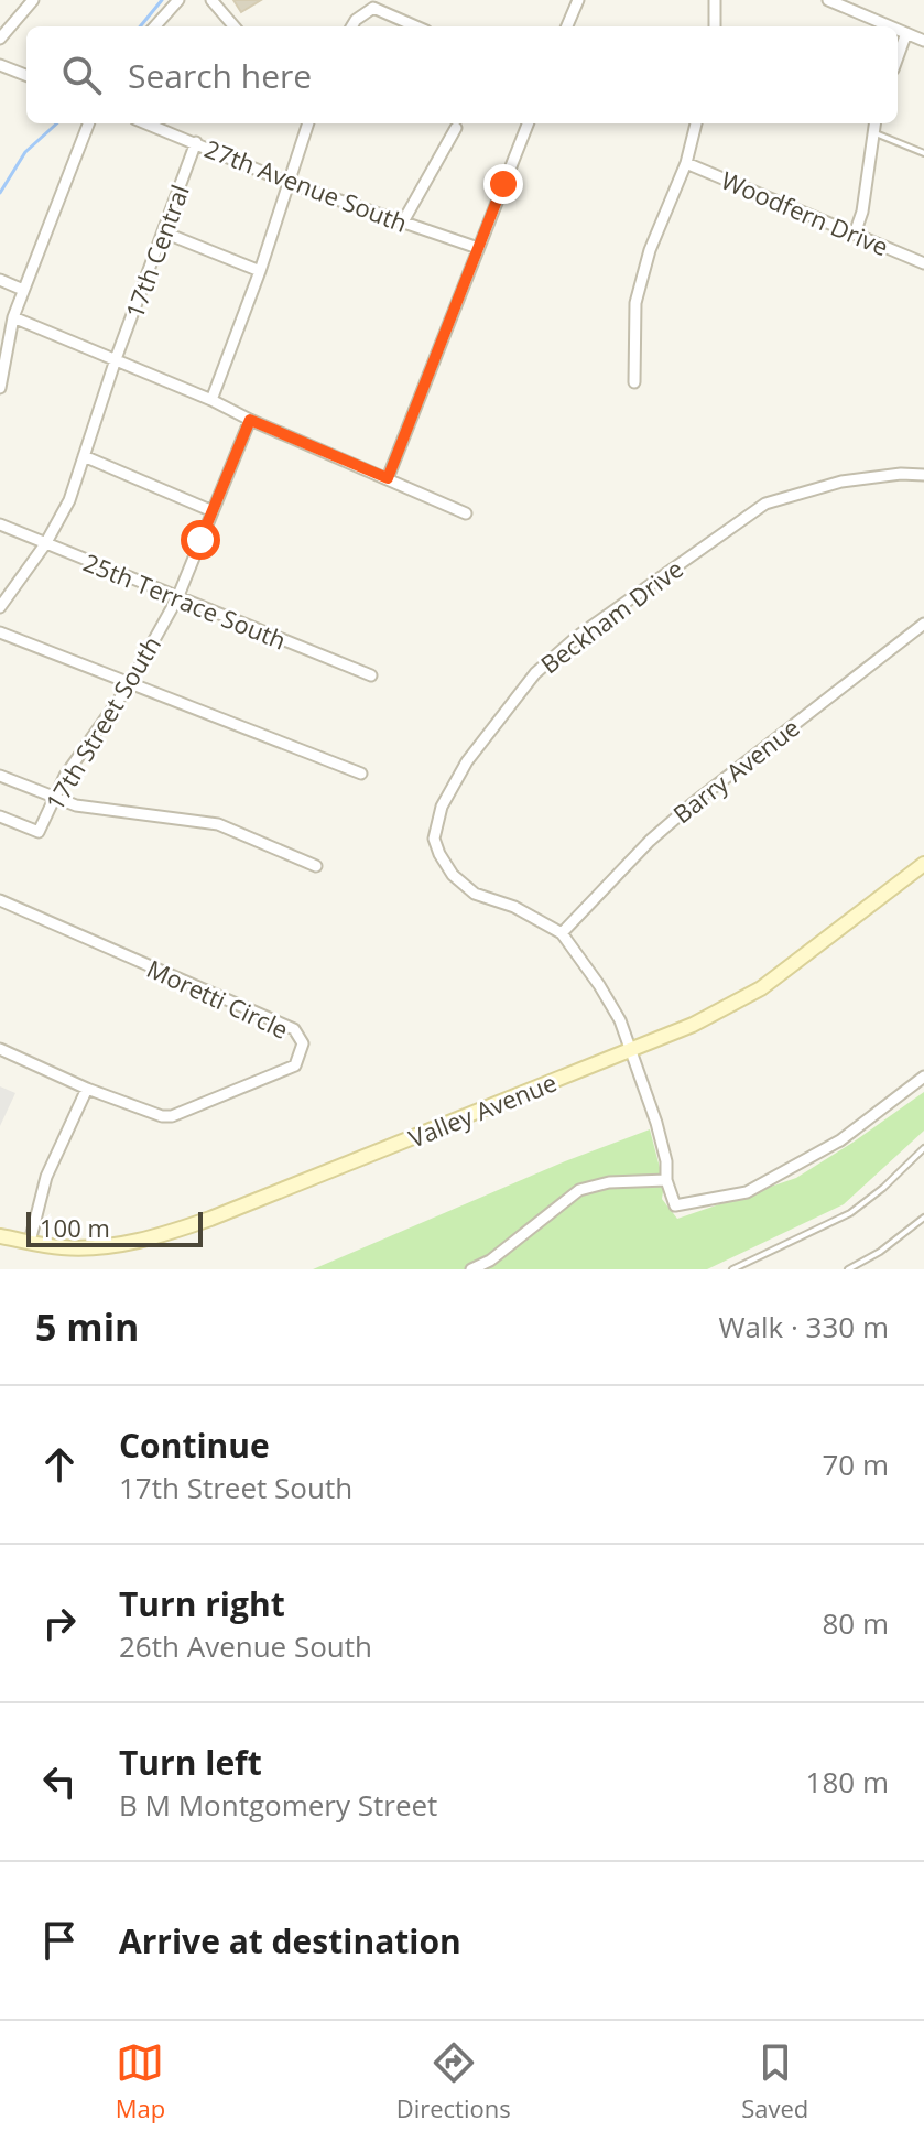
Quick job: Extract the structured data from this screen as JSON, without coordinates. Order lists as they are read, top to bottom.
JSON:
{
  "streets": {
    "main road": ["Valley Avenue"],
    "street": [
      "27th Avenue South",
      "Woodfern Drive",
      "17th Central",
      "25th Terrace South",
      "Beckham Drive",
      "17th Street South",
      "Barry Avenue",
      "Moretti Circle"
    ]
  },
  "crossings": [
    ["27th Avenue South", "17th Central"],
    ["17th Central", "25th Terrace South"],
    ["25th Terrace South", "17th Street South"],
    ["Beckham Drive", "Barry Avenue"],
    ["Beckham Drive", "Valley Avenue"]
  ],
  "scale_bar": "100 m",
  "page": {
    "search": "Search here",
    "scale": "100 m",
    "heading": ["5 min", "Walk · 330 m"],
    "list": [
      ["Continue", "17th Street South", "70 m"],
      ["Turn right", "26th Avenue South", "80 m"],
      ["Turn left", "B M Montgomery Street", "180 m"],
      "Arrive at destination"
    ],
    "nav": ["Map", "Directions", "Saved"]
  }
}
